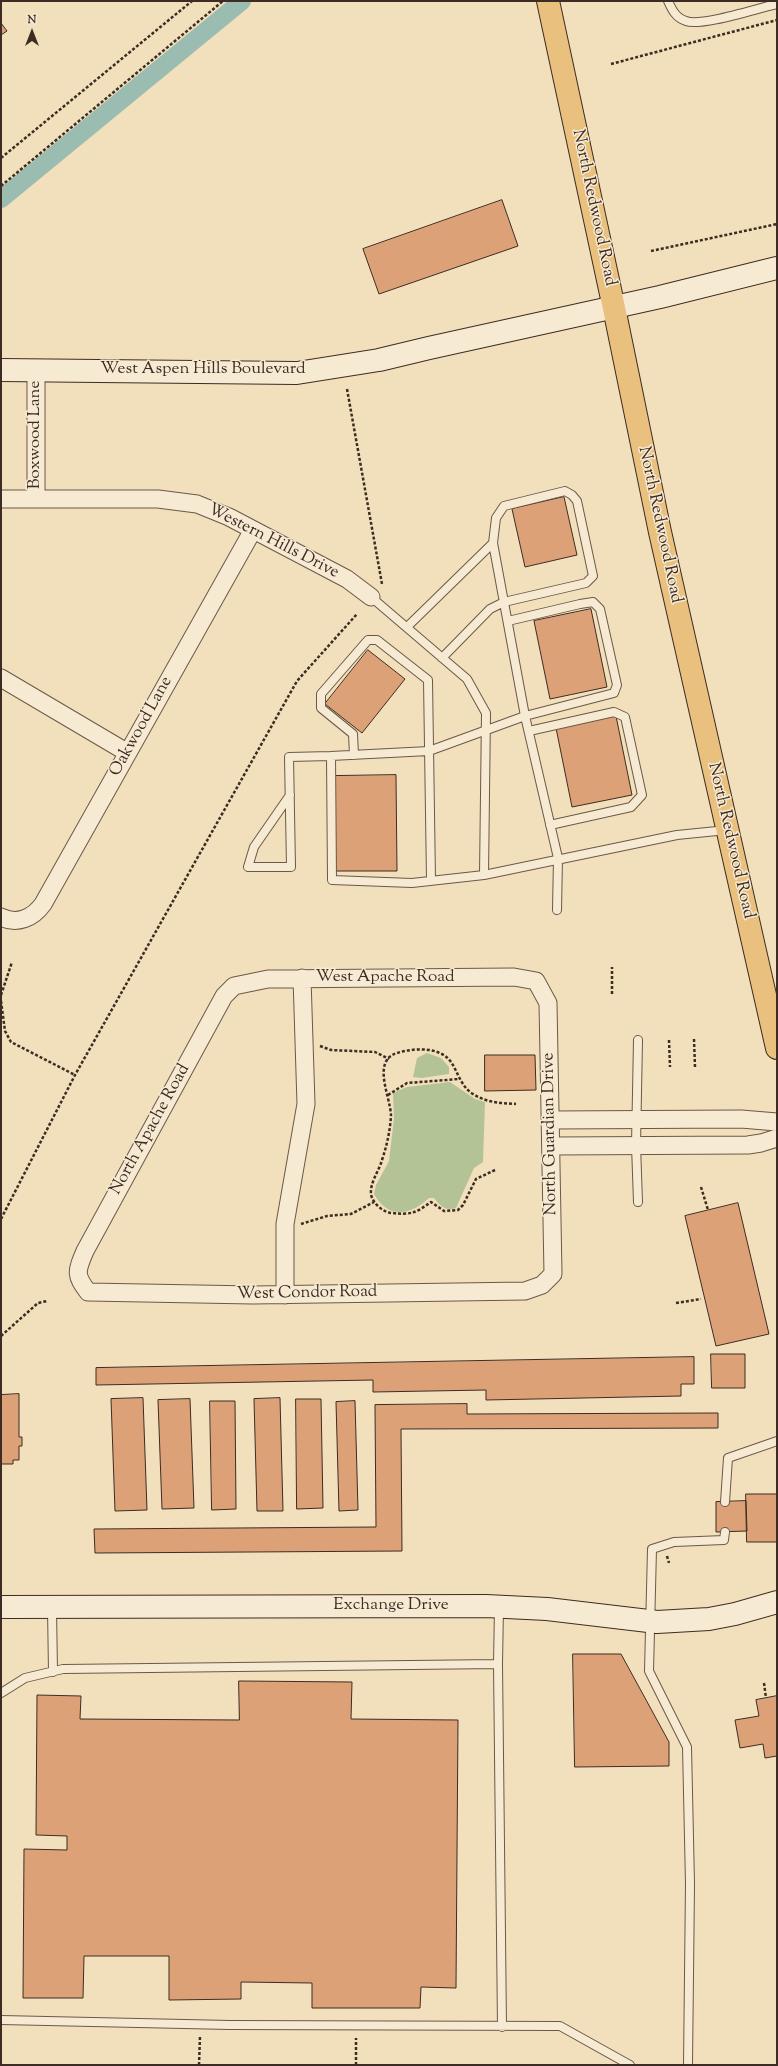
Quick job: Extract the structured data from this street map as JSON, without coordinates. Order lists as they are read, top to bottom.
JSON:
{
  "streets": {
    "main road": ["North Redwood Road"],
    "street": [
      "West Aspen Hills Boulevard",
      "Boxwood Lane",
      "Western Hills Drive",
      "Oakwood Lane",
      "West Apache Road",
      "North Apache Road",
      "North Guardian Drive",
      "West Condor Road",
      "Exchange Drive"
    ]
  },
  "crossings": [
    ["North Redwood Road", "West Aspen Hills Boulevard"],
    ["West Aspen Hills Boulevard", "Boxwood Lane"],
    ["Boxwood Lane", "Western Hills Drive"],
    ["Western Hills Drive", "Oakwood Lane"],
    ["West Apache Road", "North Apache Road"],
    ["West Apache Road", "North Guardian Drive"],
    ["North Apache Road", "West Condor Road"],
    ["North Guardian Drive", "West Condor Road"]
  ],
  "north": "top"
}
